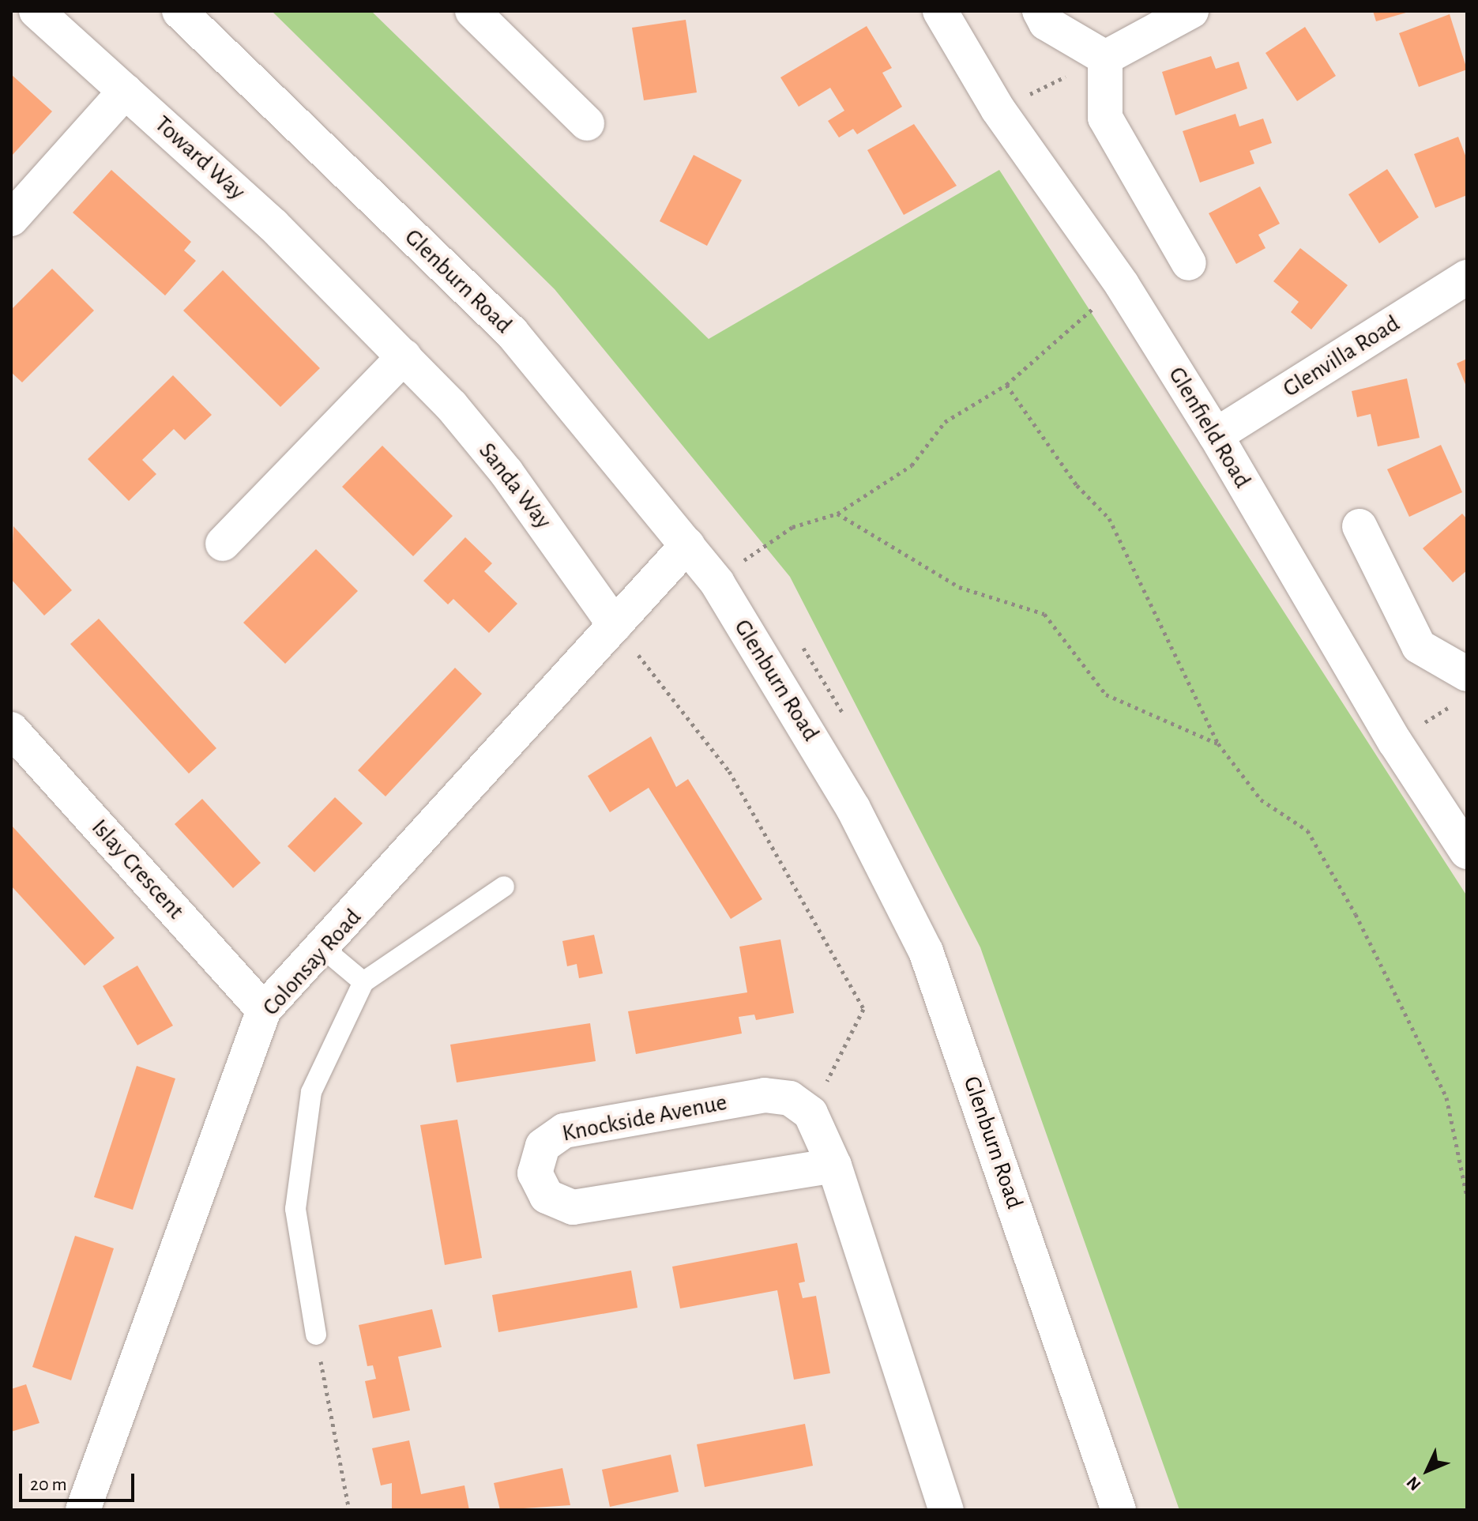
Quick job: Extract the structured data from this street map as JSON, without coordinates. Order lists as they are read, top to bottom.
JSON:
{
  "streets": {
    "street": [
      "Toward Way",
      "Glenburn Road",
      "Glenvilla Road",
      "Glenfield Road",
      "Sanda Way",
      "Islay Crescent",
      "Colonsay Road",
      "Knockside Avenue"
    ]
  },
  "crossings": [
    ["Toward Way", "Sanda Way"],
    ["Glenburn Road", "Colonsay Road"],
    ["Glenvilla Road", "Glenfield Road"],
    ["Sanda Way", "Colonsay Road"],
    ["Islay Crescent", "Colonsay Road"]
  ],
  "scale_bar": "20 m",
  "north": "bottom left"
}
